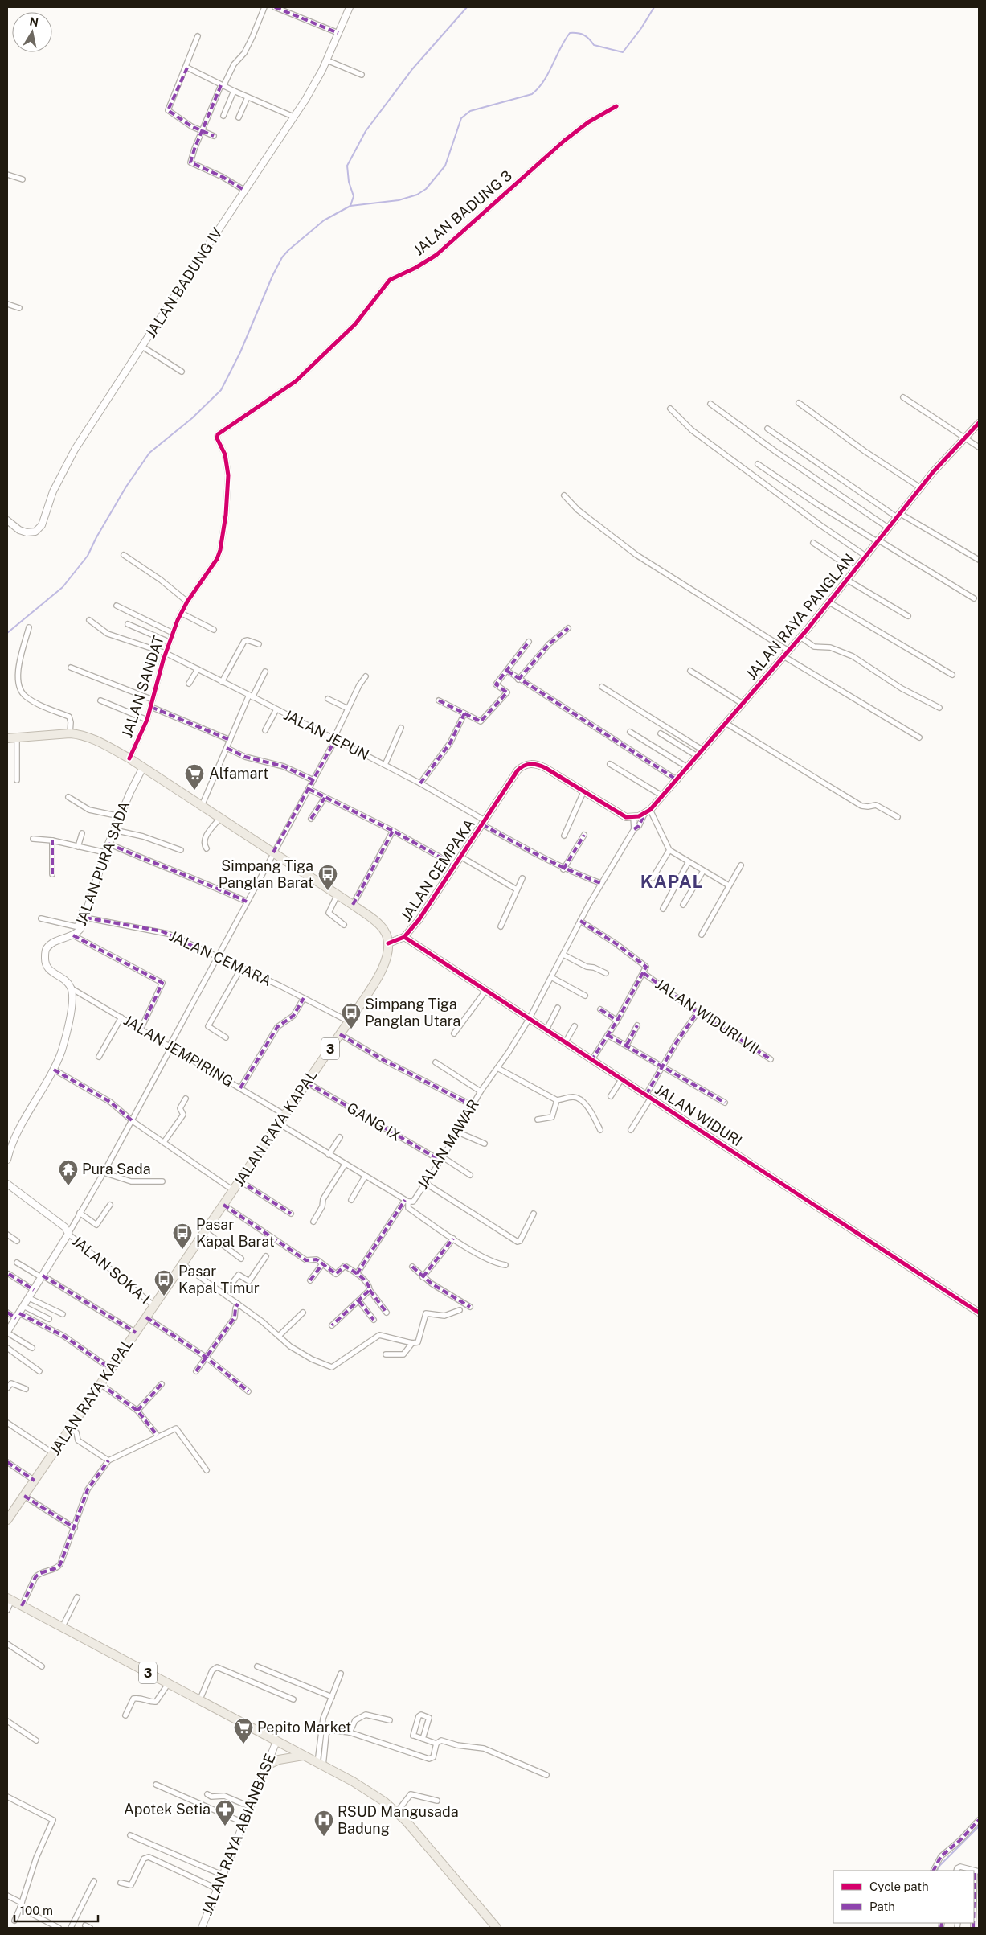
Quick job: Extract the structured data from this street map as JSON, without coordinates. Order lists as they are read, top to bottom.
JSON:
{
  "streets": {
    "highway": ["3", "JALAN RAYA KAPAL"],
    "street": [
      "JALAN BADUNG 3",
      "JALAN BADUNG IV",
      "JALAN RAYA PANGLAN",
      "JALAN SANDAT",
      "JALAN JEPUN",
      "JALAN PURA SADA",
      "JALAN CEMPAKA",
      "JALAN CEMARA",
      "JALAN WIDURI VII",
      "JALAN JEMPIRING",
      "JALAN WIDURI",
      "GANG IX",
      "JALAN MAWAR",
      "JALAN SOKA I",
      "JALAN RAYA ABIANBASE"
    ]
  },
  "crossings": [
    ["JALAN BADUNG 3", "JALAN SANDAT"],
    ["JALAN RAYA PANGLAN", "JALAN MAWAR"],
    ["JALAN SANDAT", "JALAN JEPUN"],
    ["JALAN JEPUN", "JALAN CEMPAKA"],
    ["JALAN JEPUN", "JALAN MAWAR"],
    ["JALAN PURA SADA", "JALAN CEMARA"],
    ["JALAN PURA SADA", "JALAN JEMPIRING"],
    ["JALAN CEMPAKA", "JALAN WIDURI"],
    ["JALAN CEMPAKA", "JALAN RAYA KAPAL"],
    ["JALAN CEMARA", "JALAN RAYA KAPAL"],
    ["3", "JALAN RAYA ABIANBASE"],
    ["JALAN JEMPIRING", "JALAN RAYA KAPAL"],
    ["JALAN WIDURI", "JALAN MAWAR"],
    ["GANG IX", "JALAN RAYA KAPAL"],
    ["GANG IX", "JALAN MAWAR"],
    ["JALAN RAYA KAPAL", "JALAN MAWAR"],
    ["JALAN RAYA KAPAL", "JALAN SOKA I"]
  ],
  "districts": ["KAPAL"],
  "places": {
    "supermarket": ["Alfamart", "Pepito Market"],
    "bus stop": [
      "Simpang Tiga Panglan Barat",
      "Simpang Tiga Panglan Utara",
      "Pasar Kapal Barat",
      "Pasar Kapal Timur"
    ],
    "temple": ["Pura Sada"],
    "pharmacy": ["Apotek Setia"],
    "hospital": ["RSUD Mangusada Badung"]
  },
  "legend": ["Cycle path", "Path"],
  "scale_bar": "100 m",
  "north": "top"
}
